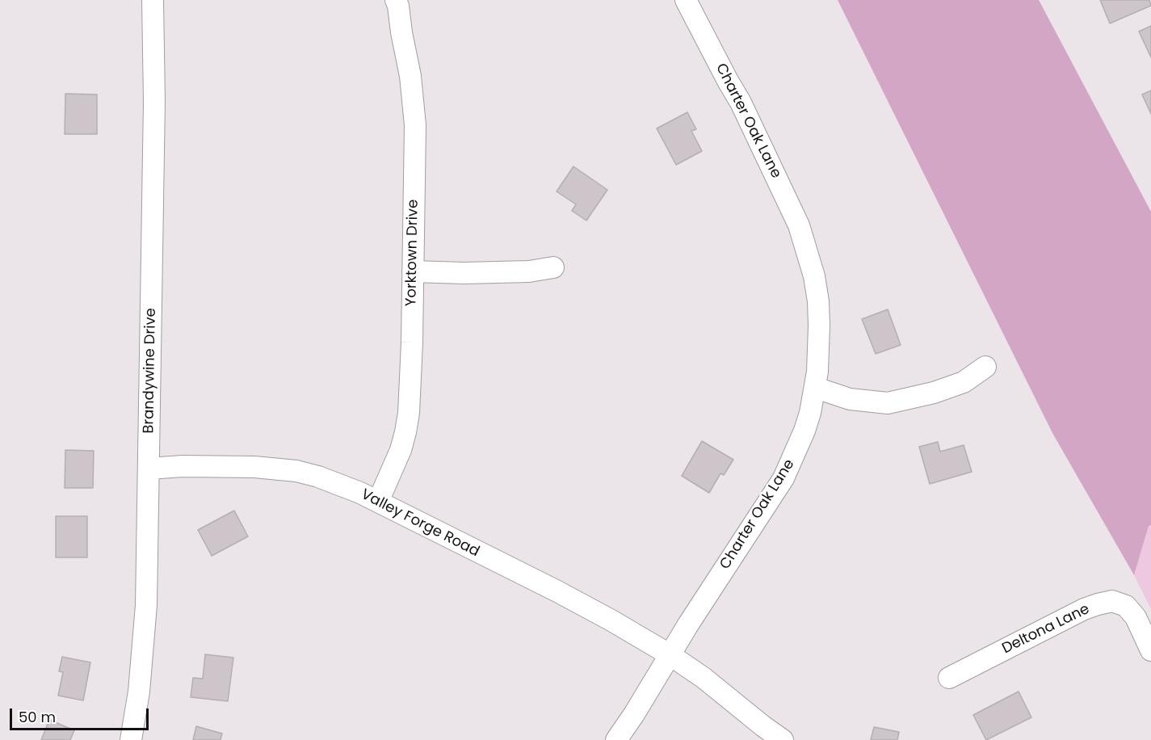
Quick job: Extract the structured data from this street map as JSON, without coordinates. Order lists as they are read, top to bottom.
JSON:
{
  "streets": {
    "street": [
      "Charter Oak Lane",
      "Yorktown Drive",
      "Brandywine Drive",
      "Valley Forge Road",
      "Deltona Lane"
    ]
  },
  "crossings": [
    ["Charter Oak Lane", "Valley Forge Road"],
    ["Yorktown Drive", "Valley Forge Road"],
    ["Brandywine Drive", "Valley Forge Road"]
  ],
  "scale_bar": "50 m"
}
